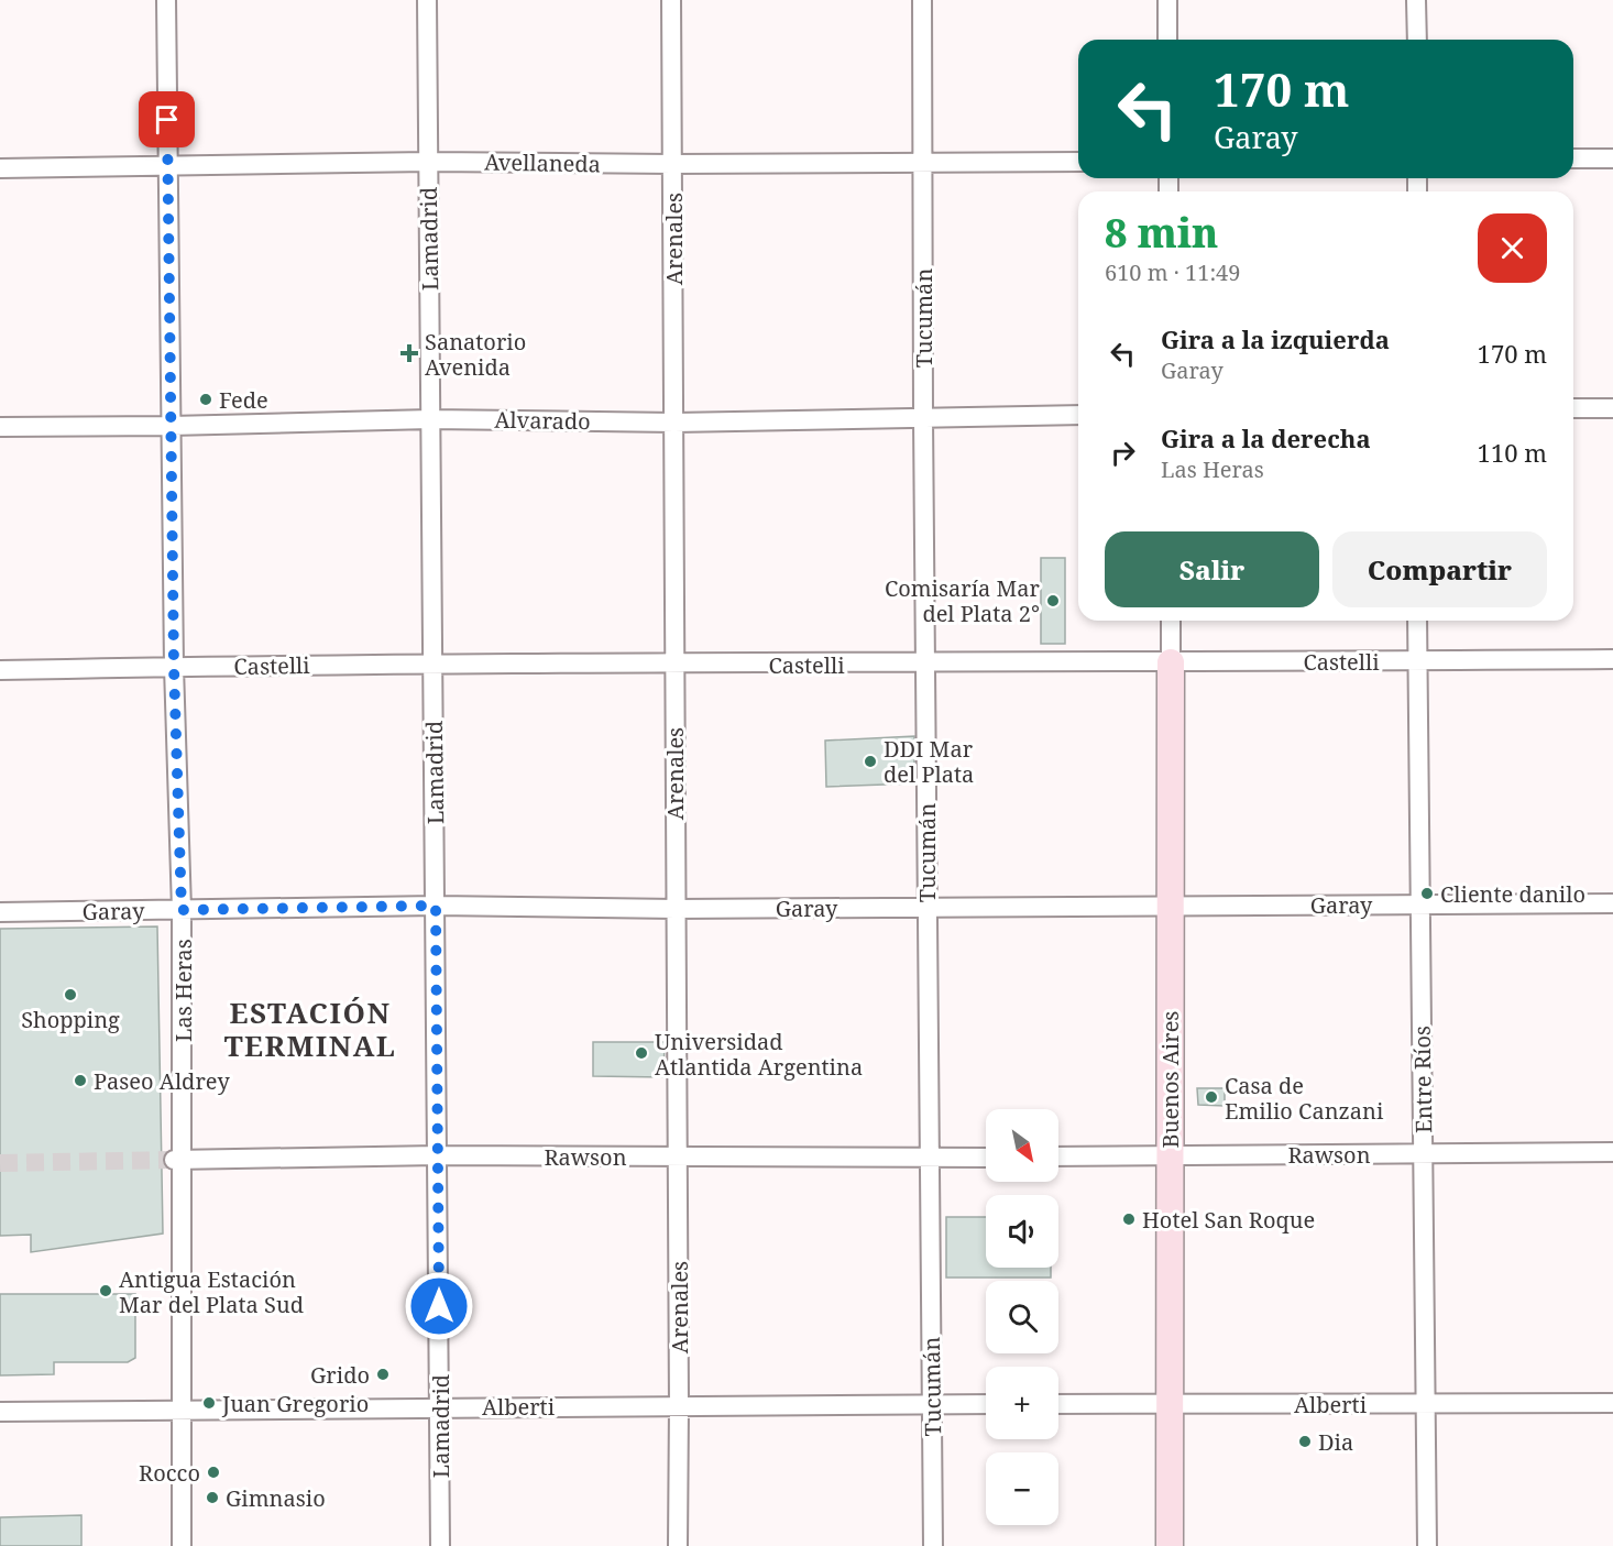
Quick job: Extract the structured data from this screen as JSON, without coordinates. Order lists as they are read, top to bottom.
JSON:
{
  "streets": {
    "street": [
      "Avellaneda",
      "Lamadrid",
      "Arenales",
      "Tucumán",
      "Alvarado",
      "Castelli",
      "Garay",
      "Las Heras",
      "Buenos Aires",
      "Entre Ríos",
      "Rawson",
      "Alberti"
    ]
  },
  "crossings": [
    ["Avellaneda", "Lamadrid"],
    ["Avellaneda", "Arenales"],
    ["Avellaneda", "Tucumán"],
    ["Avellaneda", "Las Heras"],
    ["Lamadrid", "Alvarado"],
    ["Lamadrid", "Castelli"],
    ["Lamadrid", "Garay"],
    ["Lamadrid", "Rawson"],
    ["Lamadrid", "Alberti"],
    ["Arenales", "Alvarado"],
    ["Arenales", "Castelli"],
    ["Arenales", "Garay"],
    ["Arenales", "Rawson"],
    ["Arenales", "Alberti"],
    ["Tucumán", "Alvarado"],
    ["Tucumán", "Castelli"],
    ["Tucumán", "Garay"],
    ["Tucumán", "Rawson"],
    ["Tucumán", "Alberti"],
    ["Alvarado", "Las Heras"],
    ["Castelli", "Las Heras"],
    ["Castelli", "Buenos Aires"],
    ["Castelli", "Entre Ríos"],
    ["Garay", "Las Heras"],
    ["Garay", "Buenos Aires"],
    ["Garay", "Entre Ríos"],
    ["Las Heras", "Rawson"],
    ["Las Heras", "Alberti"],
    ["Buenos Aires", "Rawson"],
    ["Buenos Aires", "Alberti"],
    ["Entre Ríos", "Rawson"],
    ["Entre Ríos", "Alberti"]
  ],
  "districts": ["ESTACIÓN TERMINAL"],
  "places": {
    "health": ["Sanatorio Avenida"],
    "other": [
      "Fede",
      "Comisaría Mar del Plata 2°",
      "DDI Mar del Plata",
      "Cliente danilo",
      "Shopping",
      "Universidad Atlantida Argentina",
      "Paseo Aldrey",
      "Casa de Emilio Canzani",
      "Hotel San Roque",
      "Antigua Estación Mar del Plata Sud",
      "Grido",
      "Juan Gregorio",
      "Dia",
      "Rocco",
      "Gimnasio"
    ]
  },
  "north": "bottom right",
  "page": {
    "turn": ["170 m", "Garay"],
    "heading": ["8 min", "610 m · 11:49"],
    "list": [
      {
        "name": "Gira a la izquierda",
        "note": "Garay",
        "value": "170 m"
      },
      {
        "name": "Gira a la derecha",
        "note": "Las Heras",
        "value": "110 m"
      }
    ],
    "buttons": ["Salir", "Compartir"],
    "map_buttons": ["+", "−"]
  }
}
